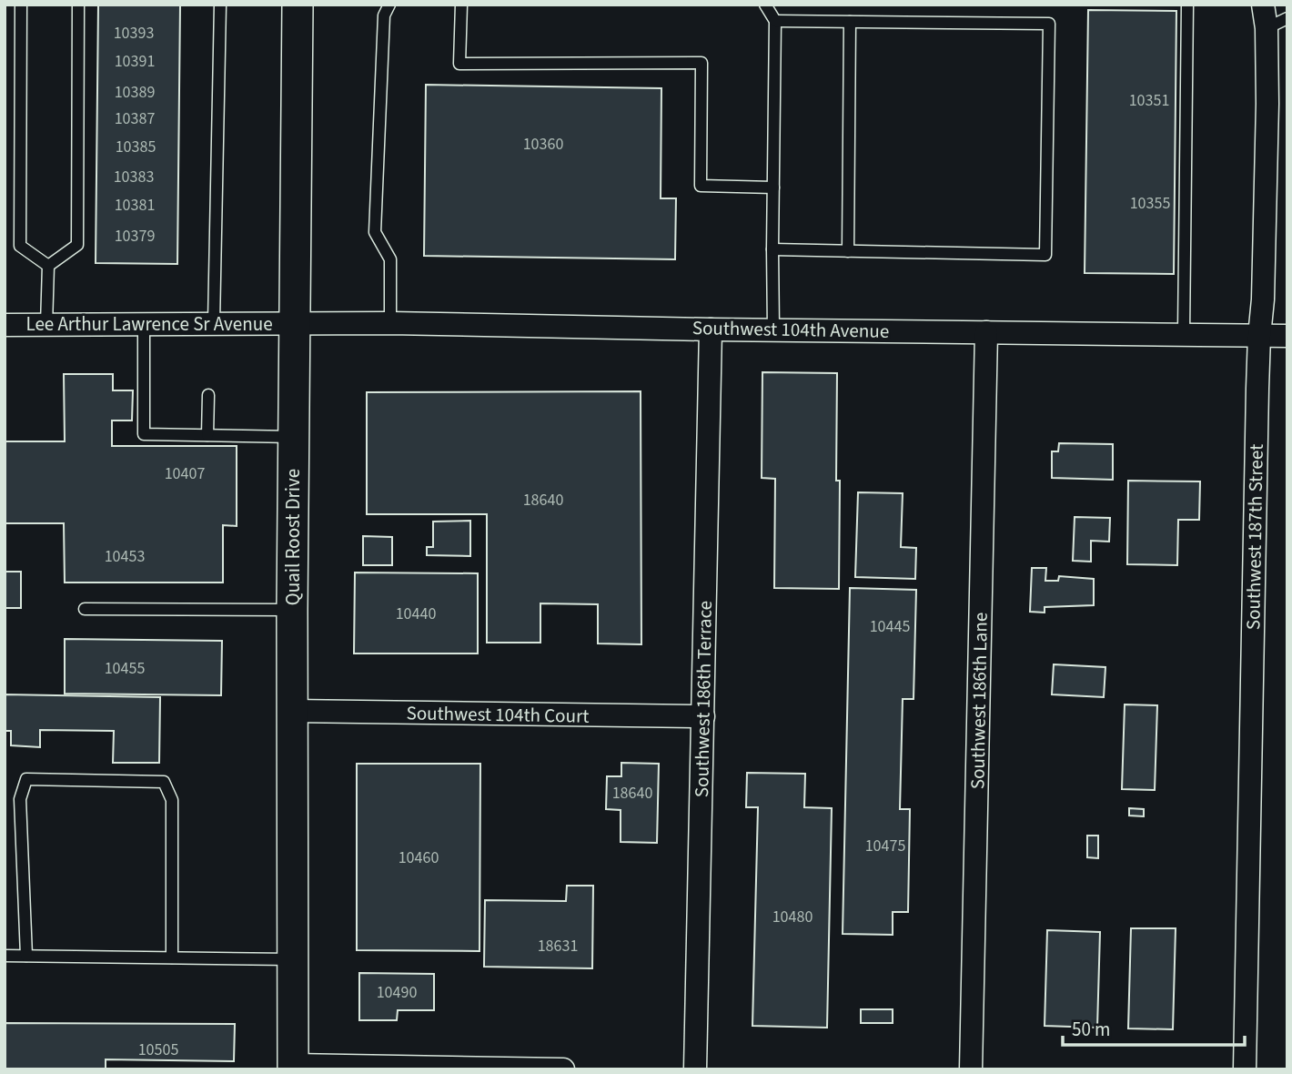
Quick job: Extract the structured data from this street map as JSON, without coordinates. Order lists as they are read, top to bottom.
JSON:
{
  "streets": {
    "main road": ["Quail Roost Drive"],
    "street": [
      "Lee Arthur Lawrence Sr Avenue",
      "Southwest 104th Avenue",
      "Southwest 187th Street",
      "Southwest 186th Terrace",
      "Southwest 186th Lane",
      "Southwest 104th Court"
    ]
  },
  "crossings": [
    ["Lee Arthur Lawrence Sr Avenue", "Southwest 104th Avenue"],
    ["Lee Arthur Lawrence Sr Avenue", "Quail Roost Drive"],
    ["Southwest 104th Avenue", "Quail Roost Drive"],
    ["Southwest 104th Avenue", "Southwest 187th Street"],
    ["Southwest 104th Avenue", "Southwest 186th Terrace"],
    ["Southwest 104th Avenue", "Southwest 186th Lane"],
    ["Quail Roost Drive", "Southwest 104th Court"],
    ["Southwest 186th Terrace", "Southwest 104th Court"]
  ],
  "house_numbers": [
    "10393",
    "10391",
    "10389",
    "10351",
    "10387",
    "10360",
    "10385",
    "10383",
    "10355",
    "10381",
    "10379",
    "10407",
    "18640",
    "10453",
    "10440",
    "10445",
    "10455",
    "18640",
    "10475",
    "10460",
    "10480",
    "18631",
    "10490",
    "10505"
  ],
  "scale_bar": "50 m"
}
